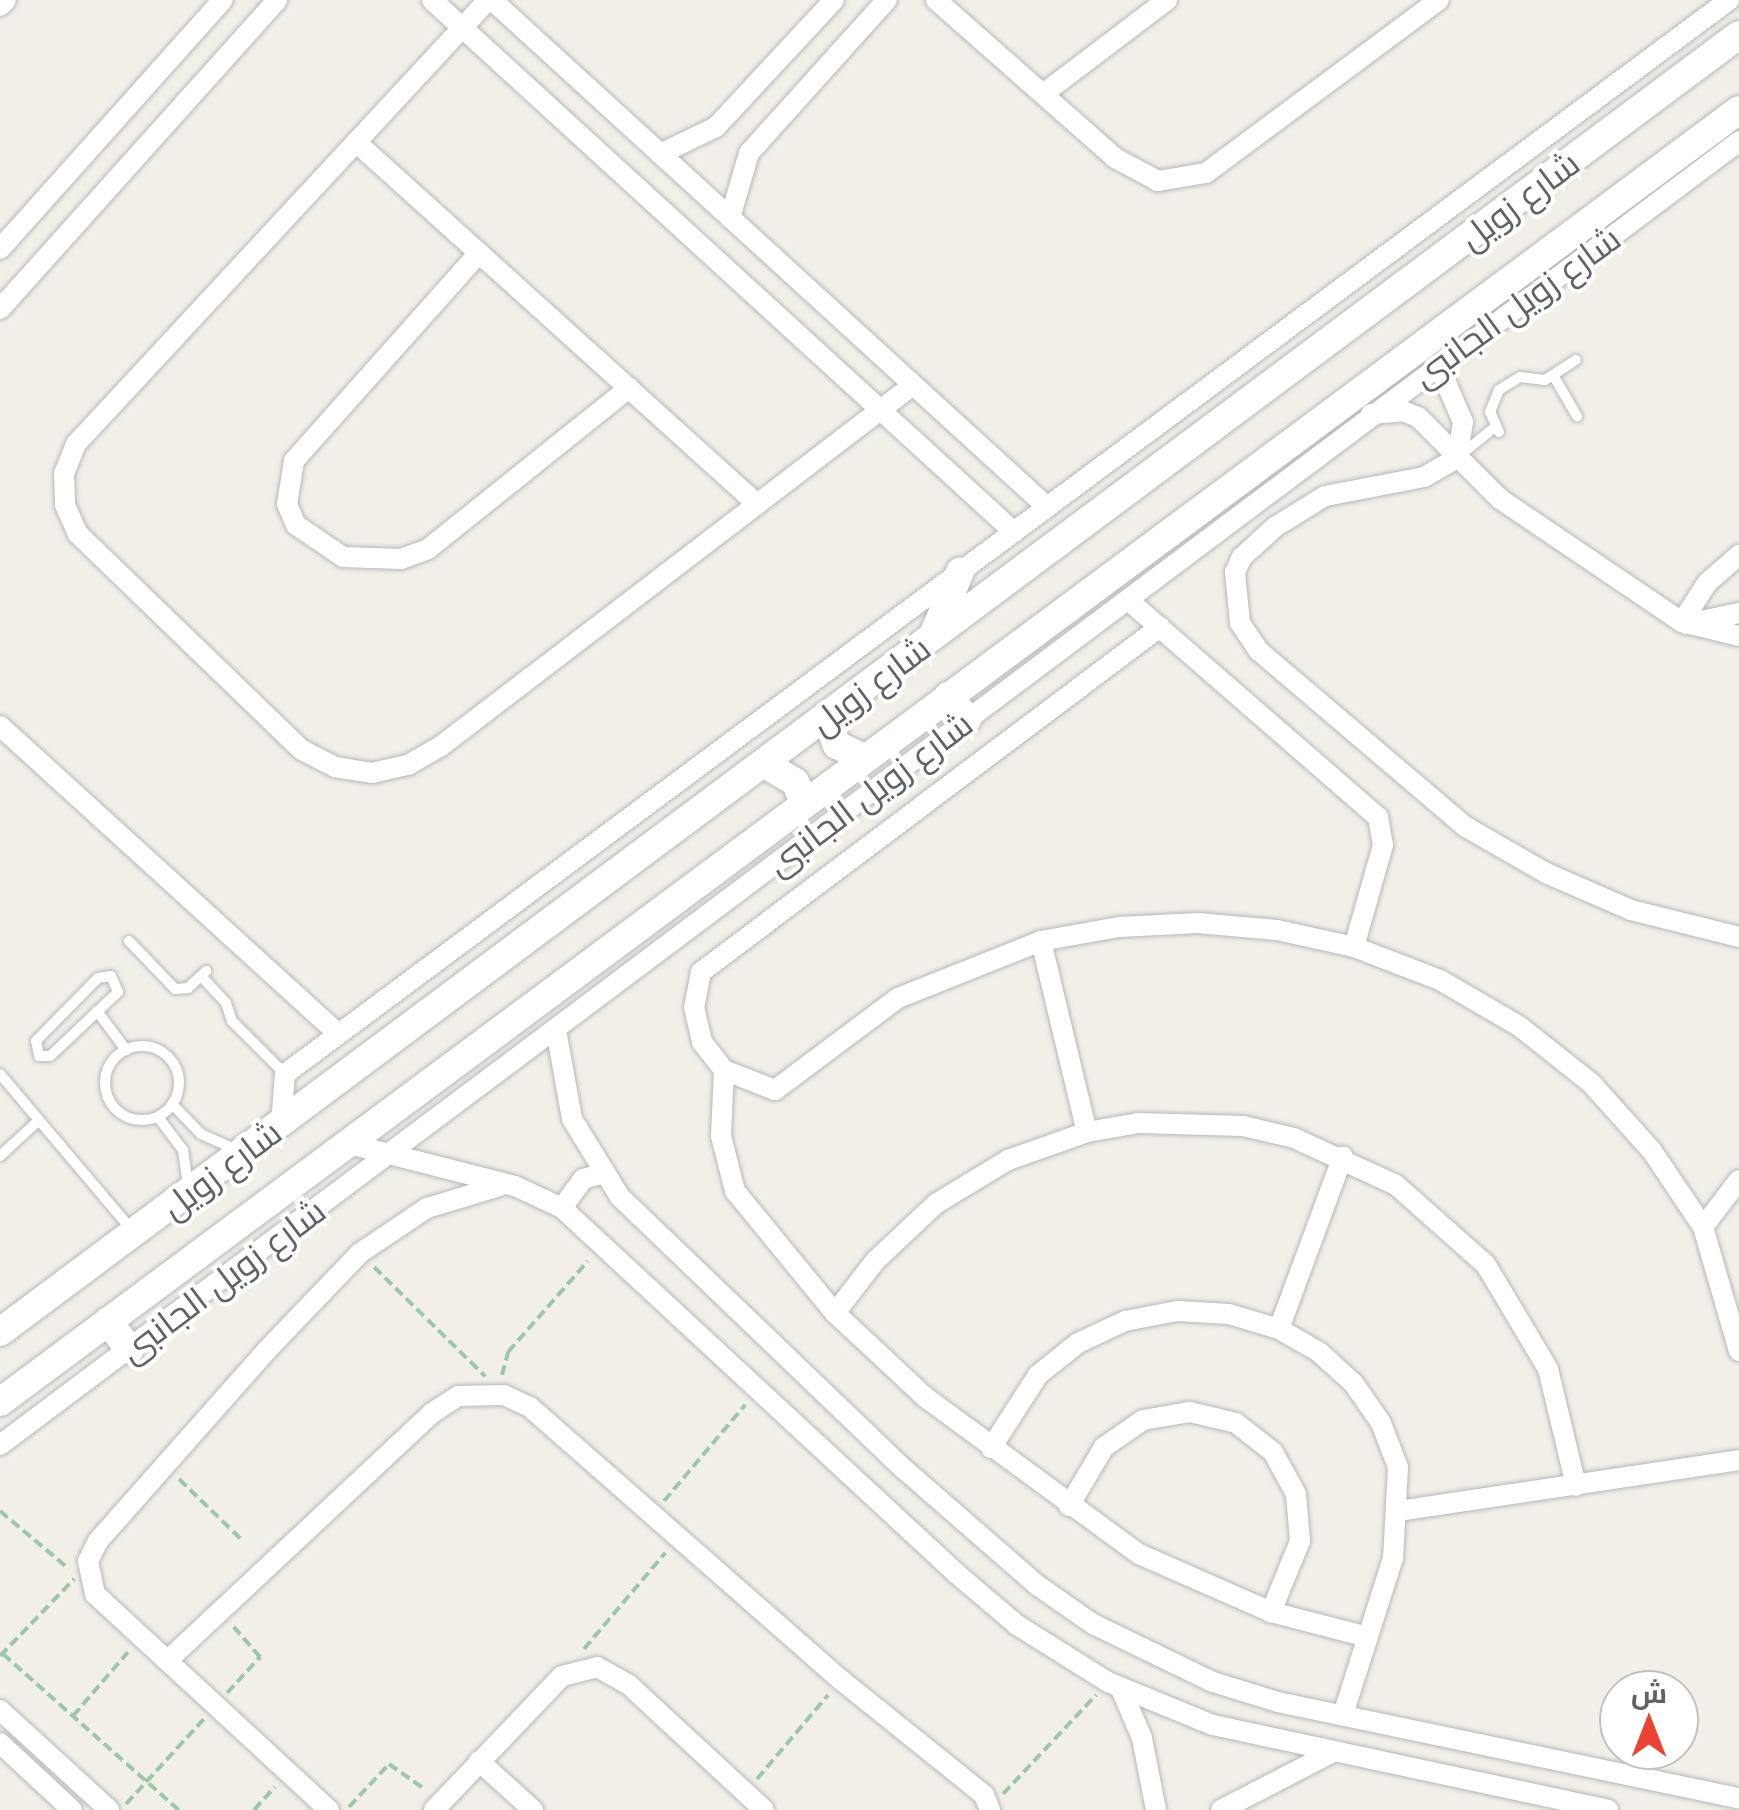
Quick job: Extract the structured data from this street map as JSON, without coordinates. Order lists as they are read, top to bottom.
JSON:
{
  "streets": {
    "main road": ["شارع زويل"],
    "street": ["شارع زويل الجانبى"]
  },
  "north": "top"
}
